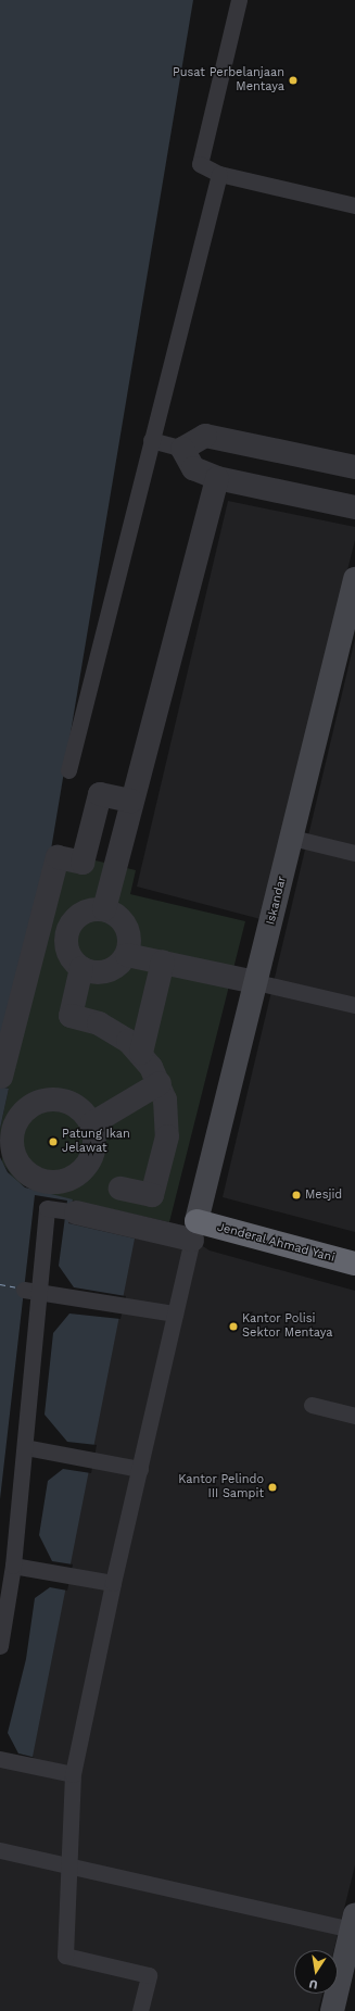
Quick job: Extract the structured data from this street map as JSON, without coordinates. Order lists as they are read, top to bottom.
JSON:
{
  "streets": {
    "highway": ["Jenderal Ahmad Yani"],
    "street": ["Iskandar"]
  },
  "crossings": [
    ["Iskandar", "Jenderal Ahmad Yani"]
  ],
  "places": [
    "Pusat Perbelanjaan Mentaya",
    "Patung Ikan Jelawat",
    "Mesjid",
    "Kantor Polisi Sektor Mentaya",
    "Kantor Pelindo III Sampit"
  ],
  "north": "bottom"
}
